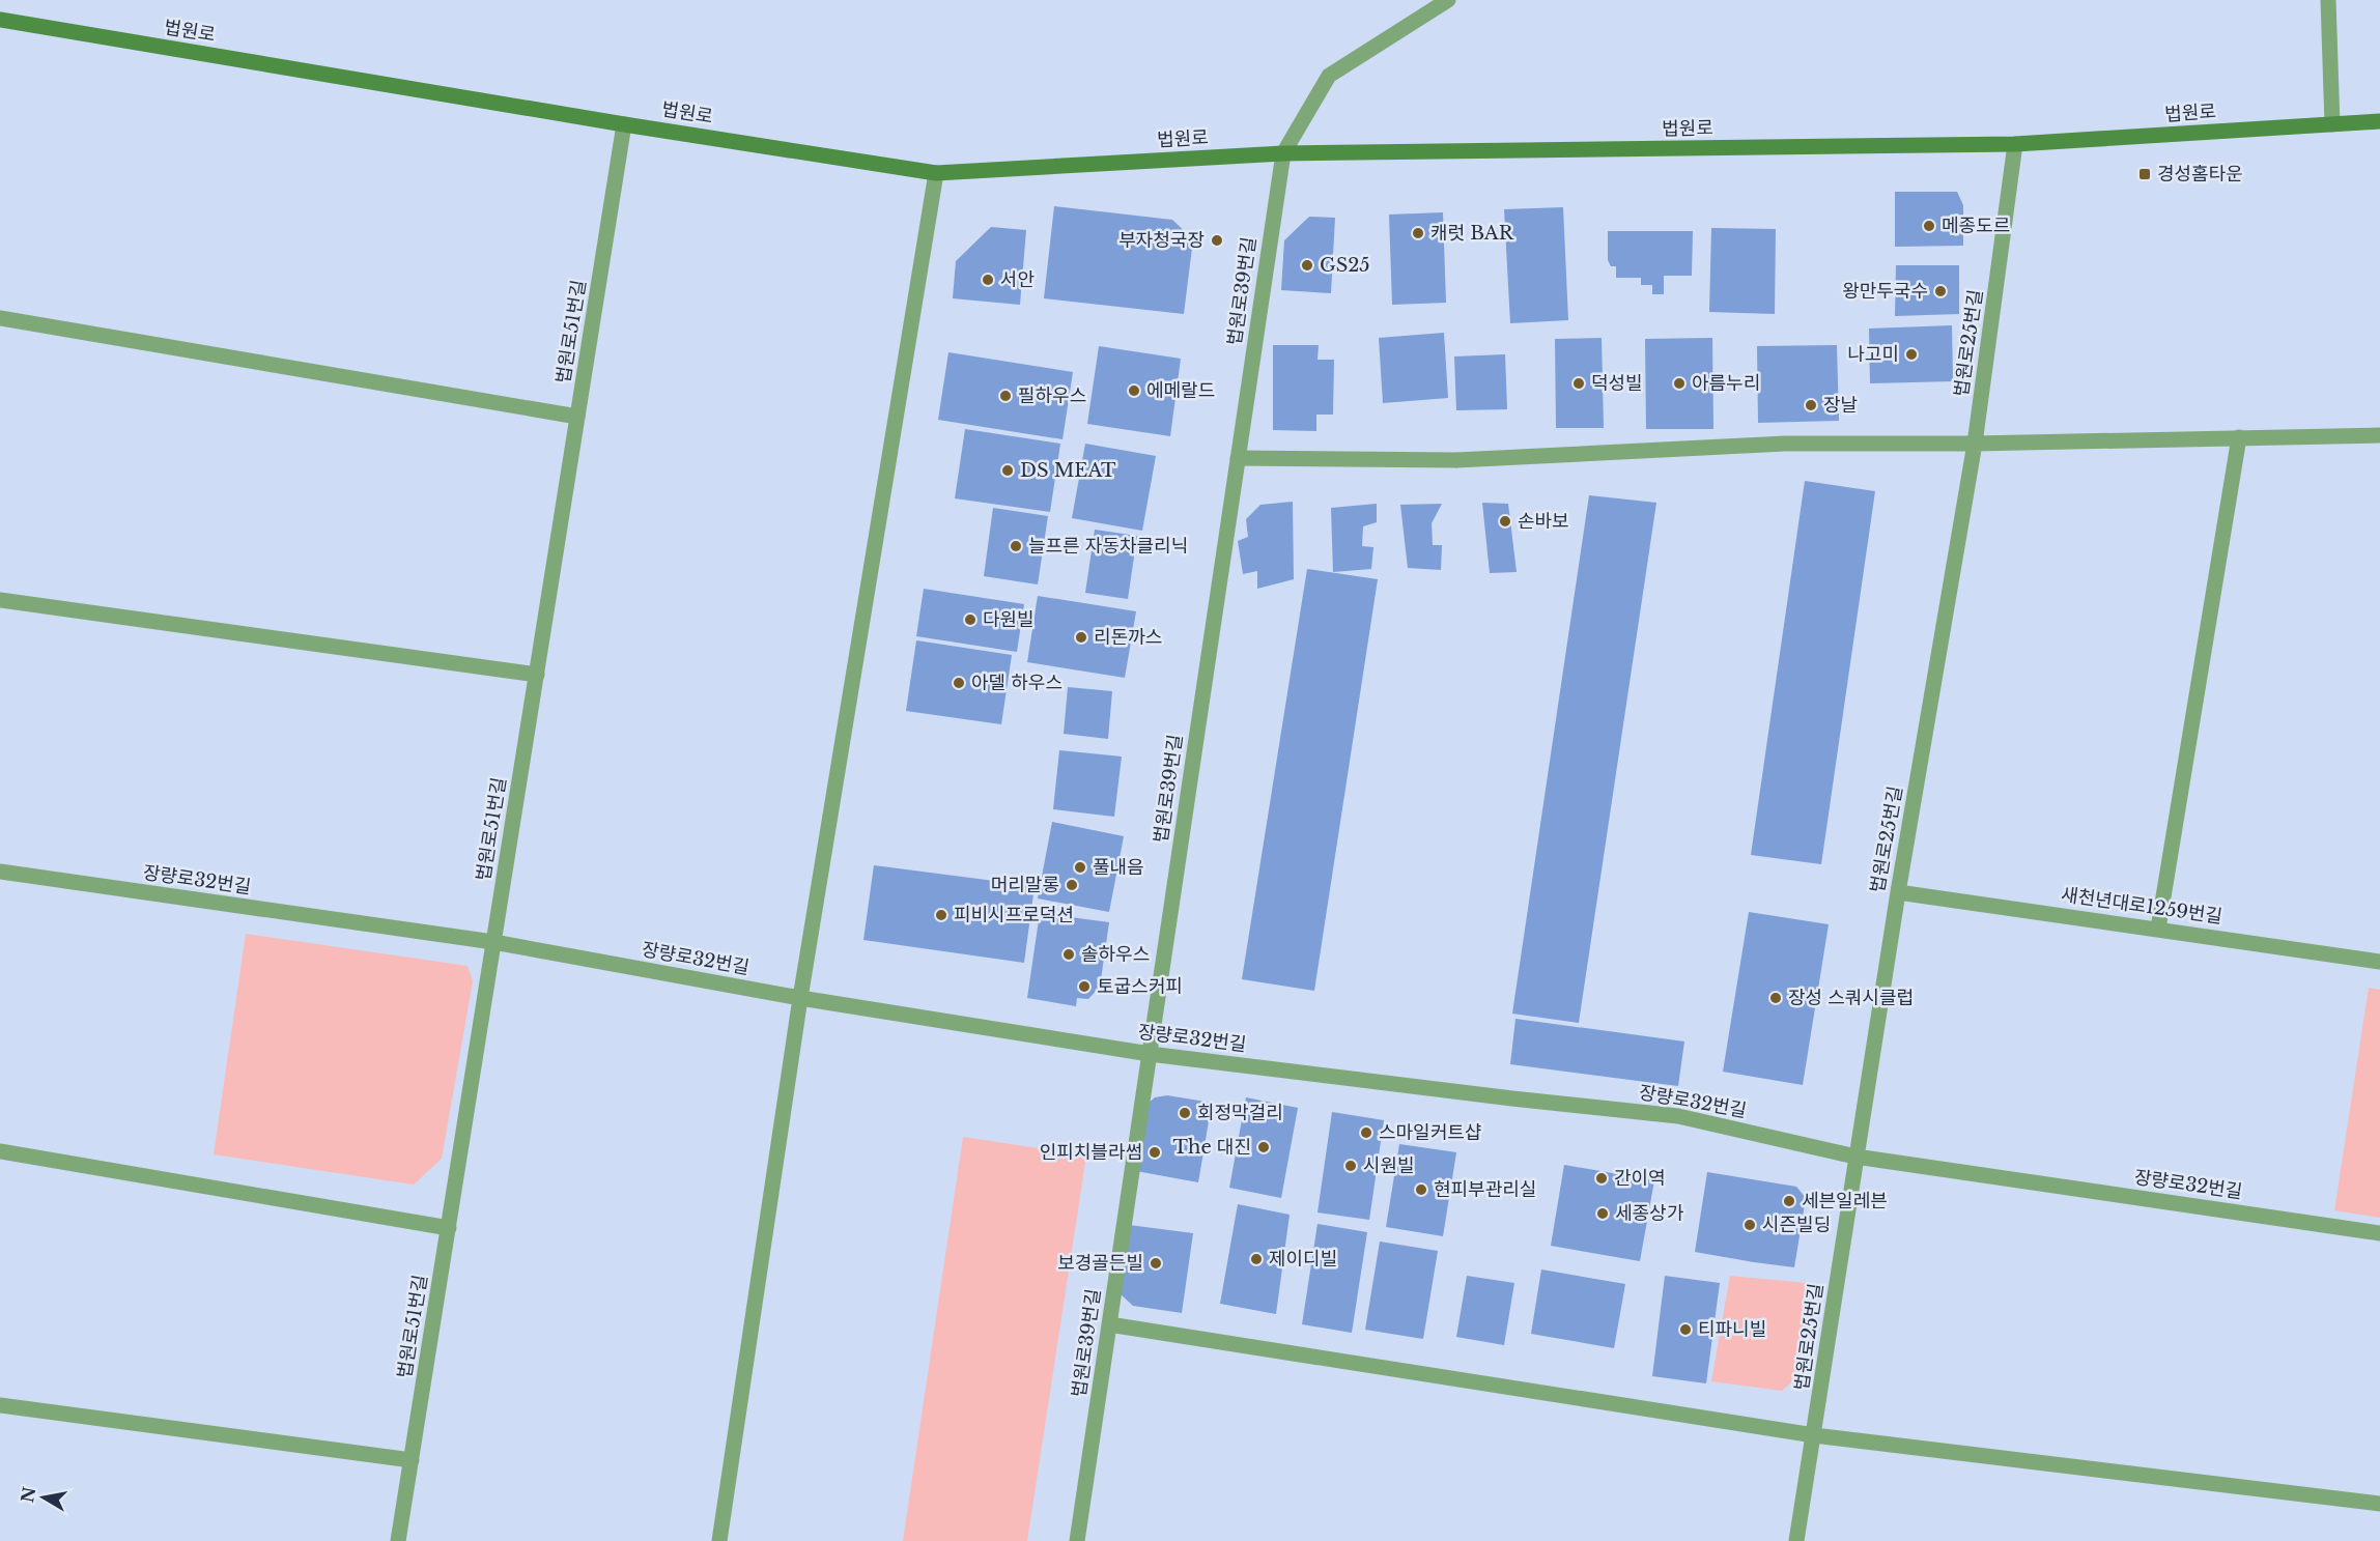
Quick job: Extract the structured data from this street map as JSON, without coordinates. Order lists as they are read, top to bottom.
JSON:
{
  "streets": {
    "main road": ["법원로"],
    "street": [
      "법원로39번길",
      "법원로51번길",
      "법원로25번길",
      "장량로32번길",
      "새천년대로1259번길"
    ]
  },
  "crossings": [
    ["법원로", "법원로39번길"],
    ["법원로", "법원로51번길"],
    ["법원로", "법원로25번길"],
    ["법원로39번길", "장량로32번길"],
    ["법원로51번길", "장량로32번길"],
    ["법원로25번길", "장량로32번길"],
    ["법원로25번길", "새천년대로1259번길"]
  ],
  "places": {
    "transit": ["경성홈타운"],
    "other": [
      "메종도르",
      "캐럿 BAR",
      "부자청국장",
      "GS25",
      "서안",
      "왕만두국수",
      "나고미",
      "덕성빌",
      "아름누리",
      "에메랄드",
      "필하우스",
      "장날",
      "DS MEAT",
      "손바보",
      "늘프른 자동차클리닉",
      "다원빌",
      "리돈까스",
      "아델 하우스",
      "풀내음",
      "머리말롱",
      "피비시프로덕션",
      "솔하우스",
      "토굽스커피",
      "장성 스쿼시클럽",
      "회정막걸리",
      "스마일커트샵",
      "The 대진",
      "인피치블라썸",
      "시원빌",
      "간이역",
      "현피부관리실",
      "세븐일레븐",
      "세종상가",
      "시즌빌딩",
      "제이디빌",
      "보경골든빌",
      "티파니빌"
    ]
  },
  "north": "left"
}
